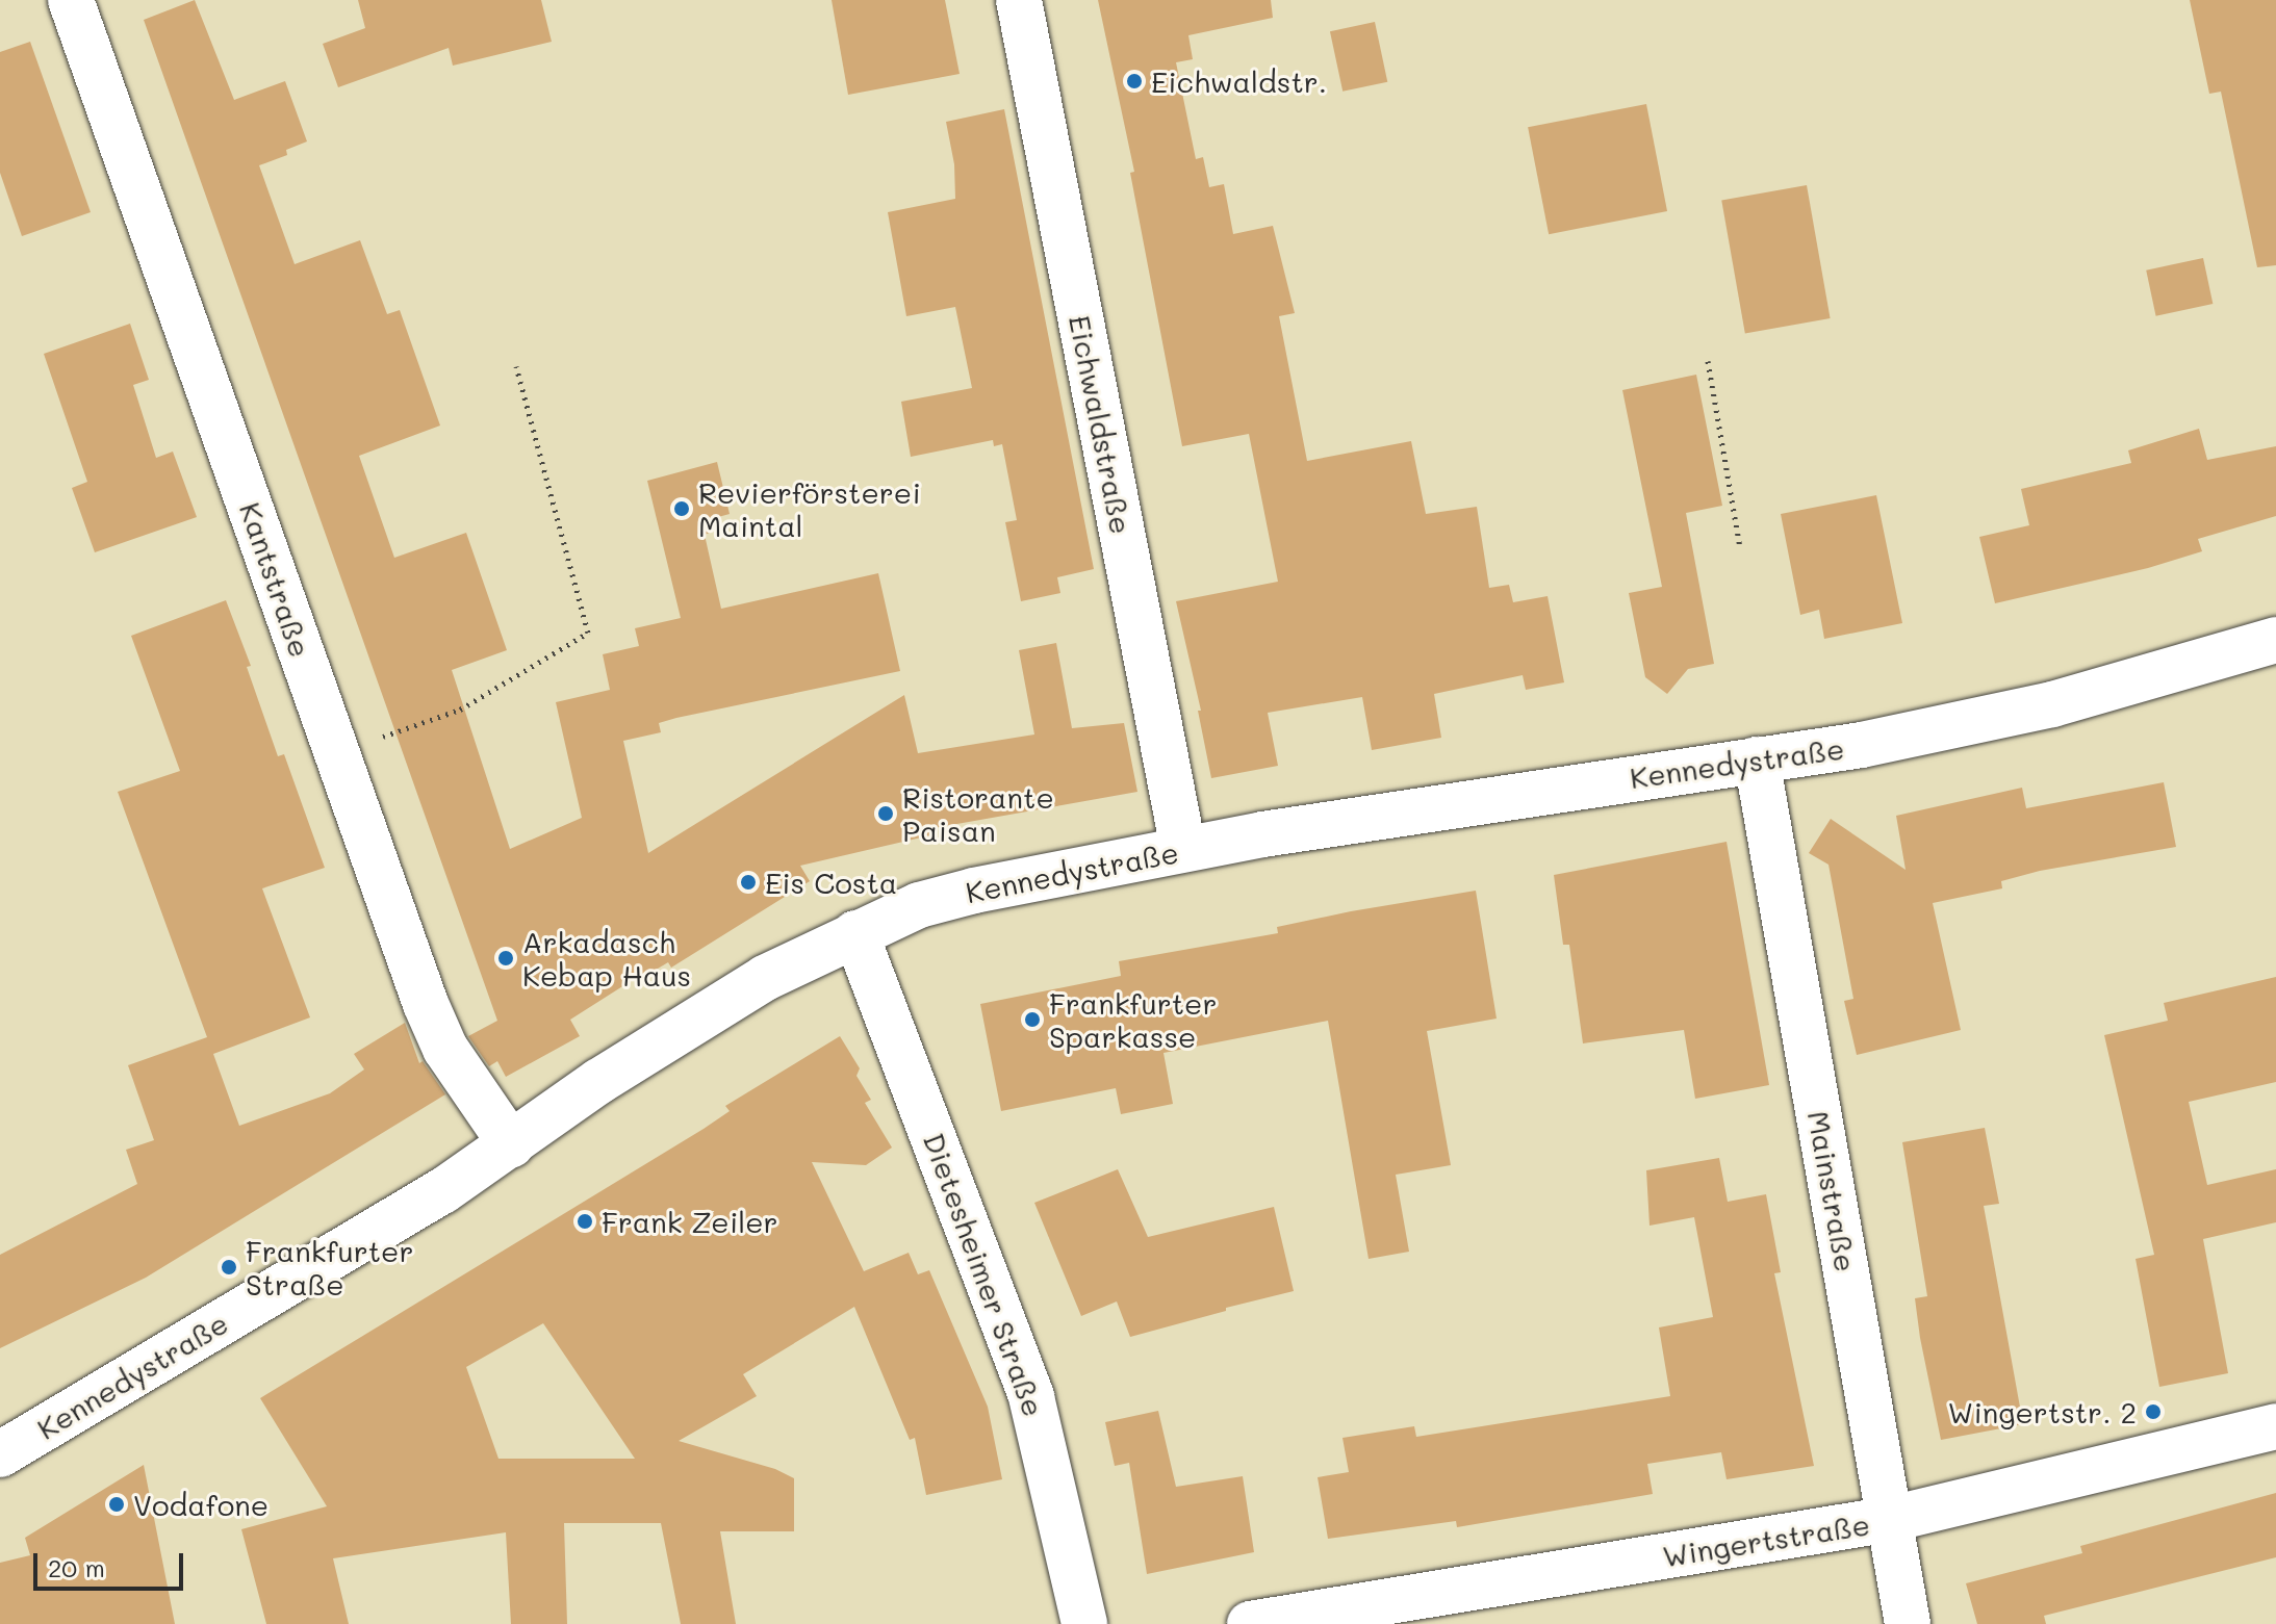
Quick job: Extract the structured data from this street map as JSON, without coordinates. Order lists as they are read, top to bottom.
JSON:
{
  "streets": {
    "street": [
      "Eichwaldstraße",
      "Kantstraße",
      "Kennedystraße",
      "Mainstraße",
      "Dietesheimer Straße",
      "Wingertstraße"
    ]
  },
  "crossings": [
    ["Eichwaldstraße", "Kennedystraße"],
    ["Kantstraße", "Kennedystraße"],
    ["Kennedystraße", "Mainstraße"],
    ["Kennedystraße", "Dietesheimer Straße"],
    ["Mainstraße", "Wingertstraße"]
  ],
  "places": [
    "Eichwaldstr.",
    "Revierförsterei Maintal",
    "Ristorante Paisan",
    "Eis Costa",
    "Arkadasch Kebap Haus",
    "Frankfurter Sparkasse",
    "Frank Zeiler",
    "Frankfurter Straße",
    "Wingertstr. 2",
    "Vodafone"
  ],
  "scale_bar": "20 m"
}
